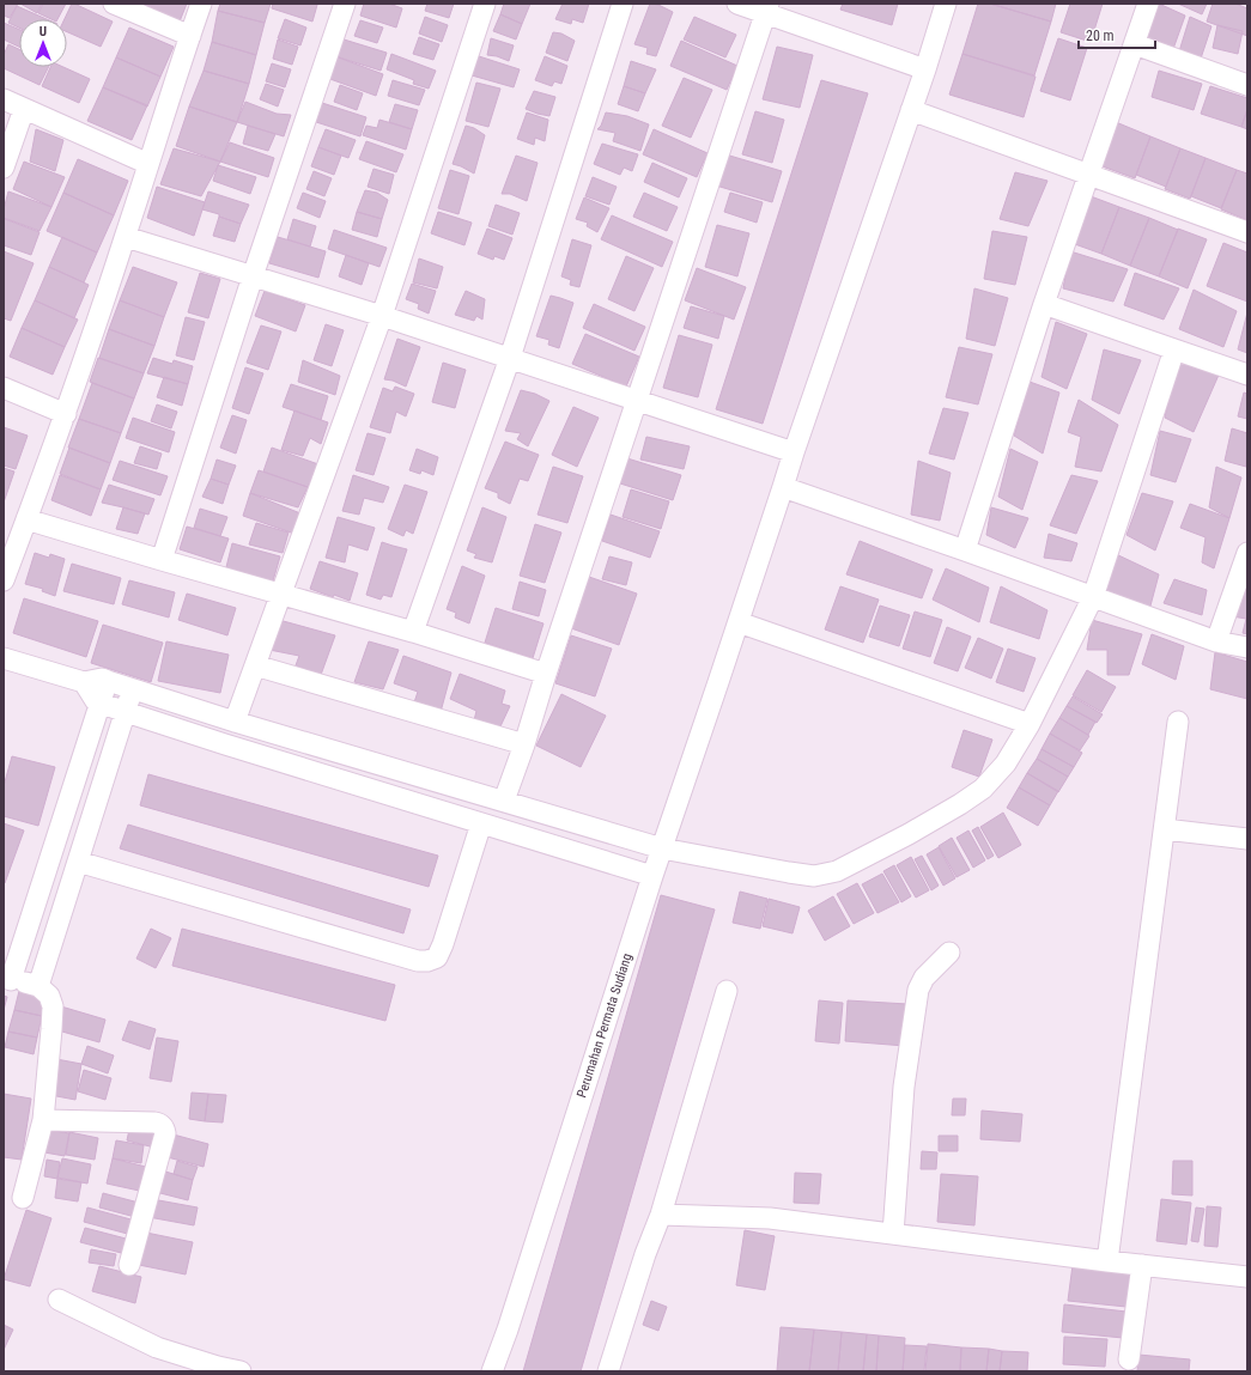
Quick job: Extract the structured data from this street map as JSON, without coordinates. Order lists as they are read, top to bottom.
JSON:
{
  "streets": {
    "street": ["Perumahan Permata Sudiang"]
  },
  "scale_bar": "20 m",
  "north": "top"
}
